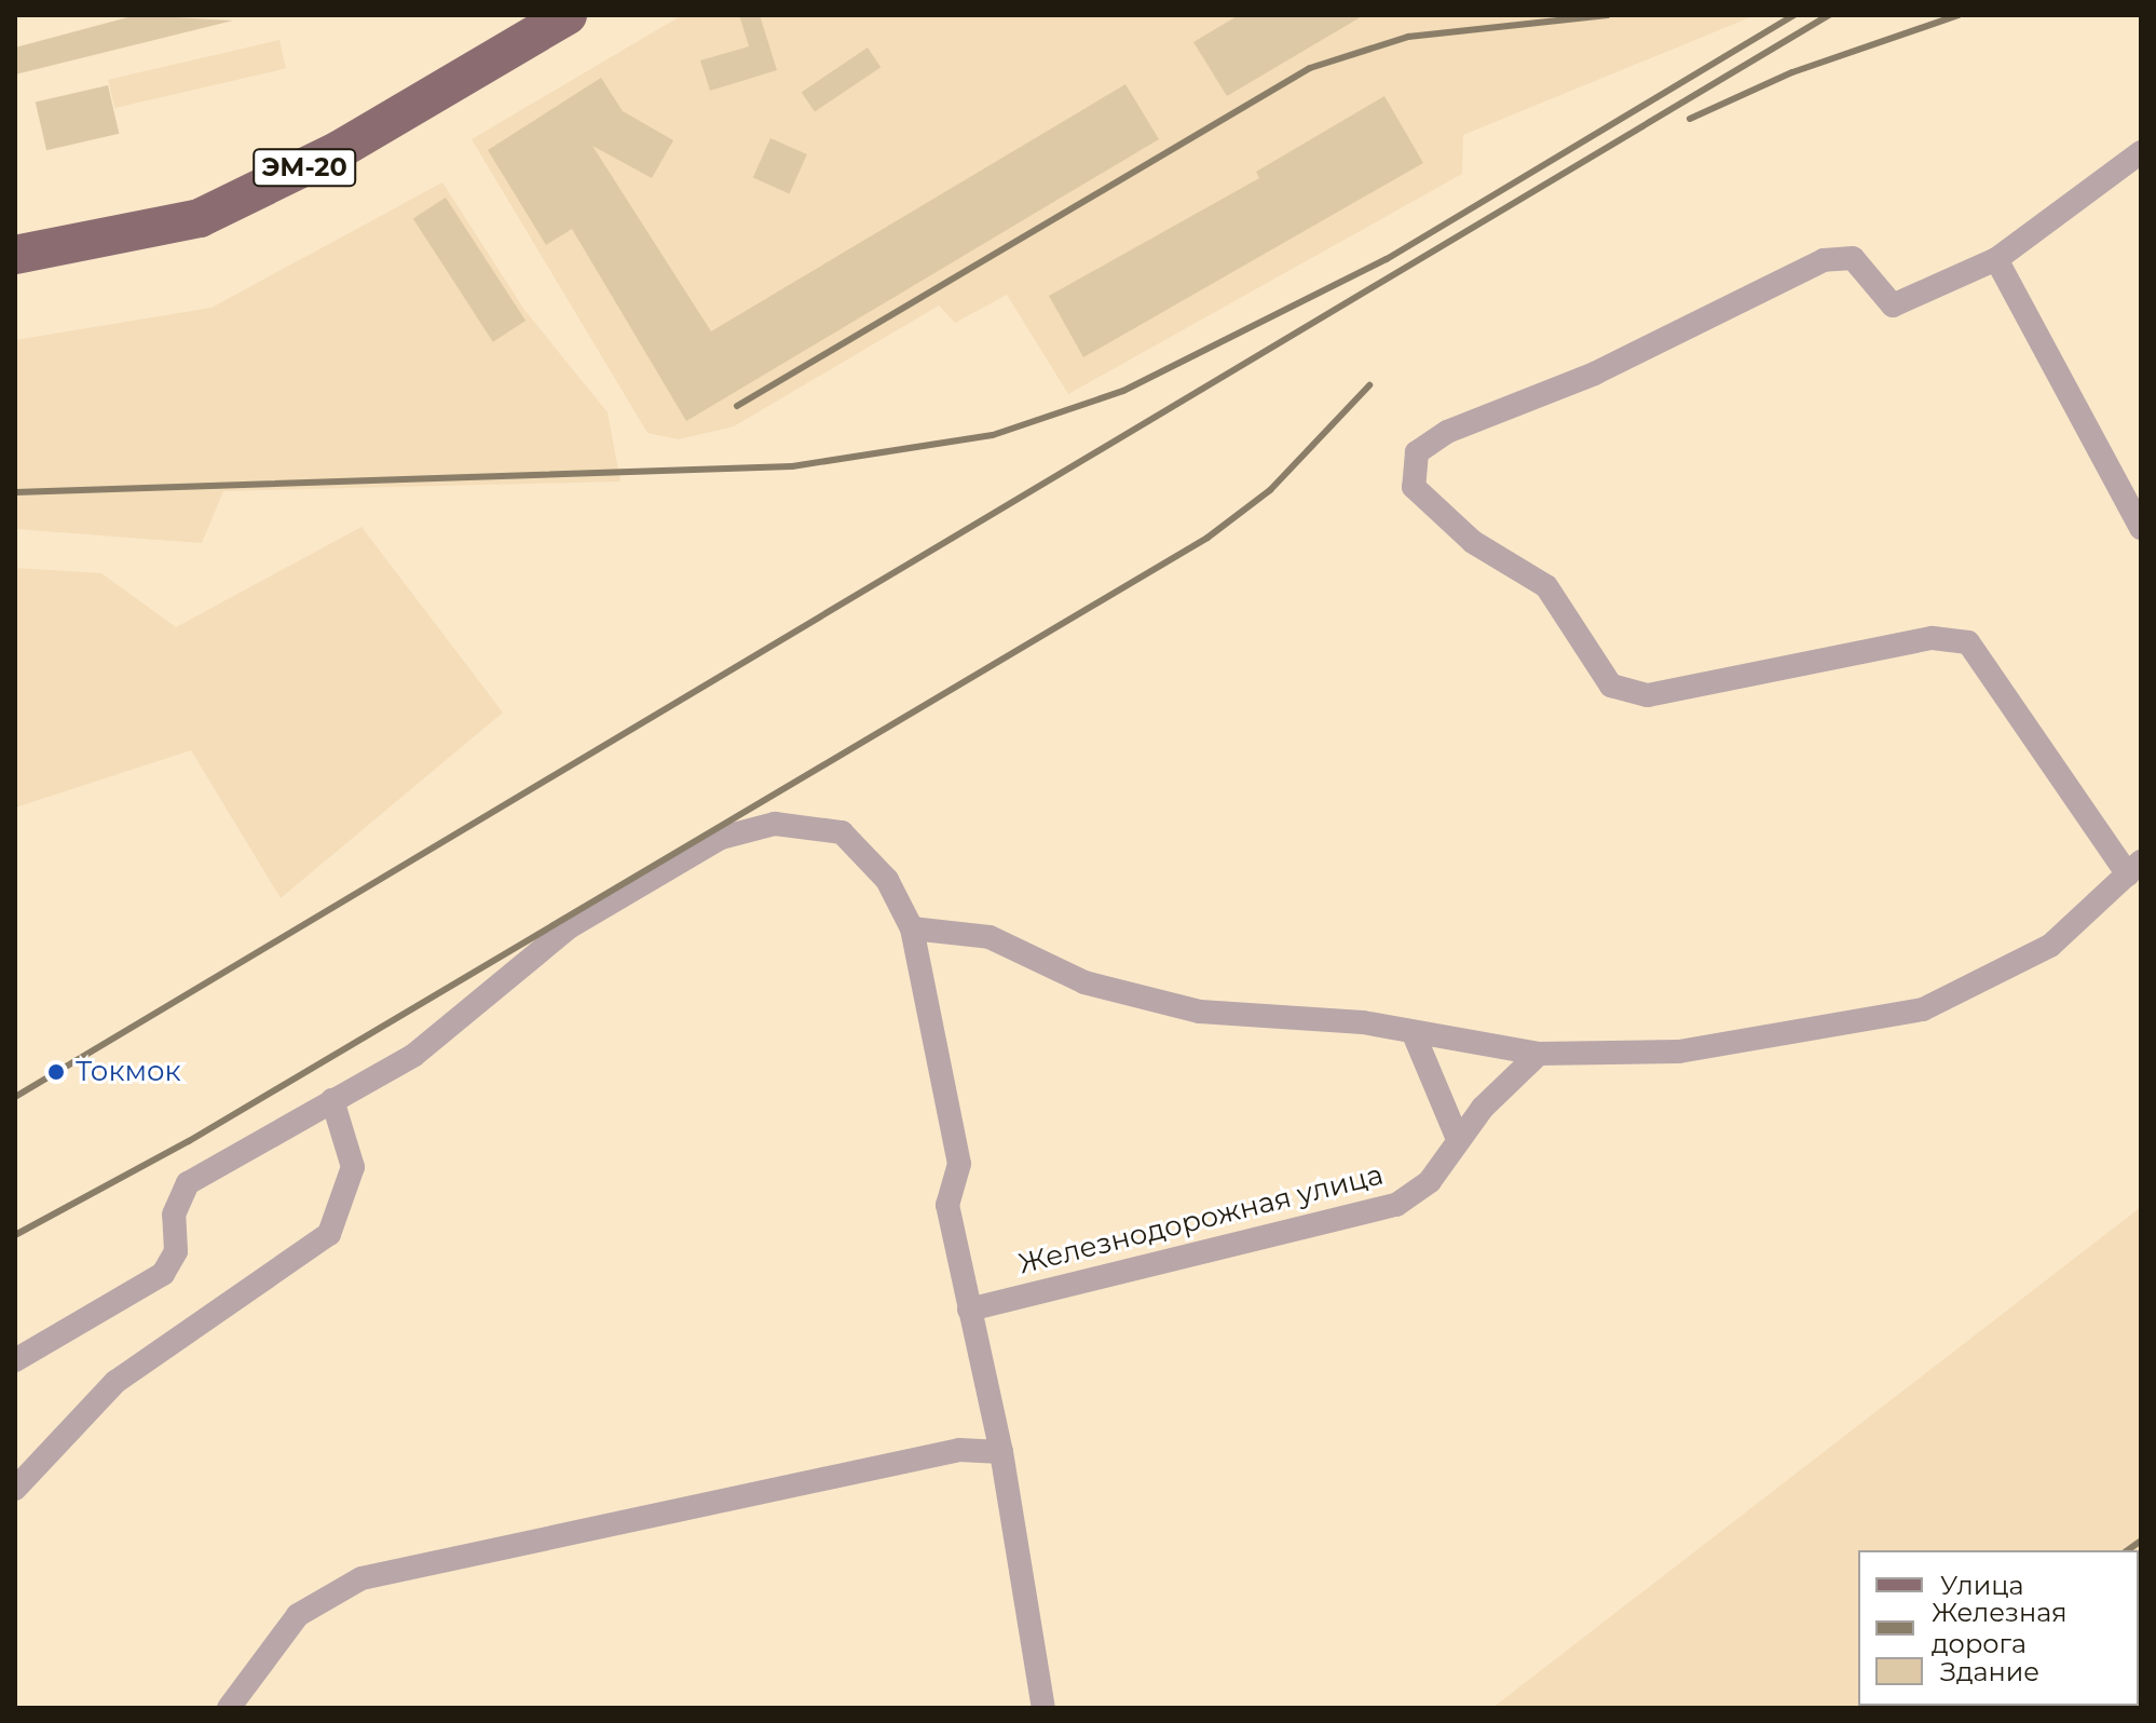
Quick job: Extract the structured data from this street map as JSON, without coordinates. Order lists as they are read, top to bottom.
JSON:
{
  "streets": {
    "main road": ["ЭМ-20"],
    "street": ["Железнодорожная улица"]
  },
  "places": ["Токмок"],
  "legend": ["Улица", "Железная дорога", "Здание"]
}
